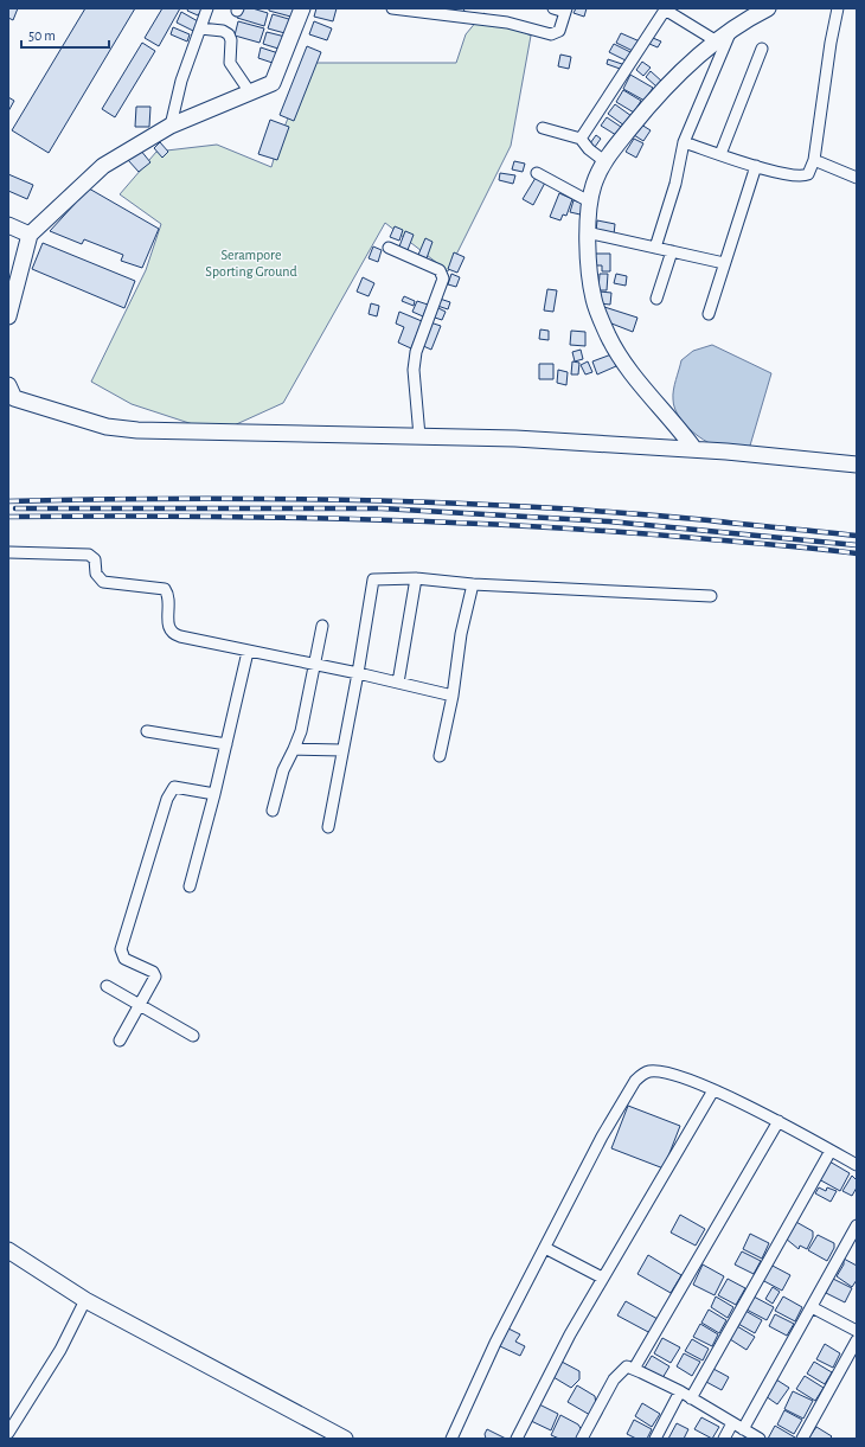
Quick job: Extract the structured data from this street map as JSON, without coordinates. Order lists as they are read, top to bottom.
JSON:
{
  "parks": ["Serampore Sporting Ground"],
  "scale_bar": "50 m"
}
